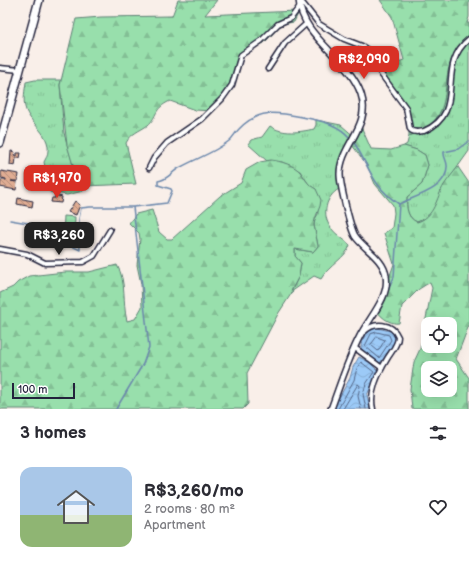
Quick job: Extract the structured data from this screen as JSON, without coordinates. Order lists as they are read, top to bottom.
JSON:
{
  "scale_bar": "100 m",
  "page": {
    "price": ["R$2,090", "R$1,970", "R$3,260"],
    "scale": "100 m",
    "heading": "3 homes",
    "list": [
      {
        "name": "R$3,260/mo",
        "note": "2 rooms · 80 m² · Apartment"
      }
    ]
  }
}
